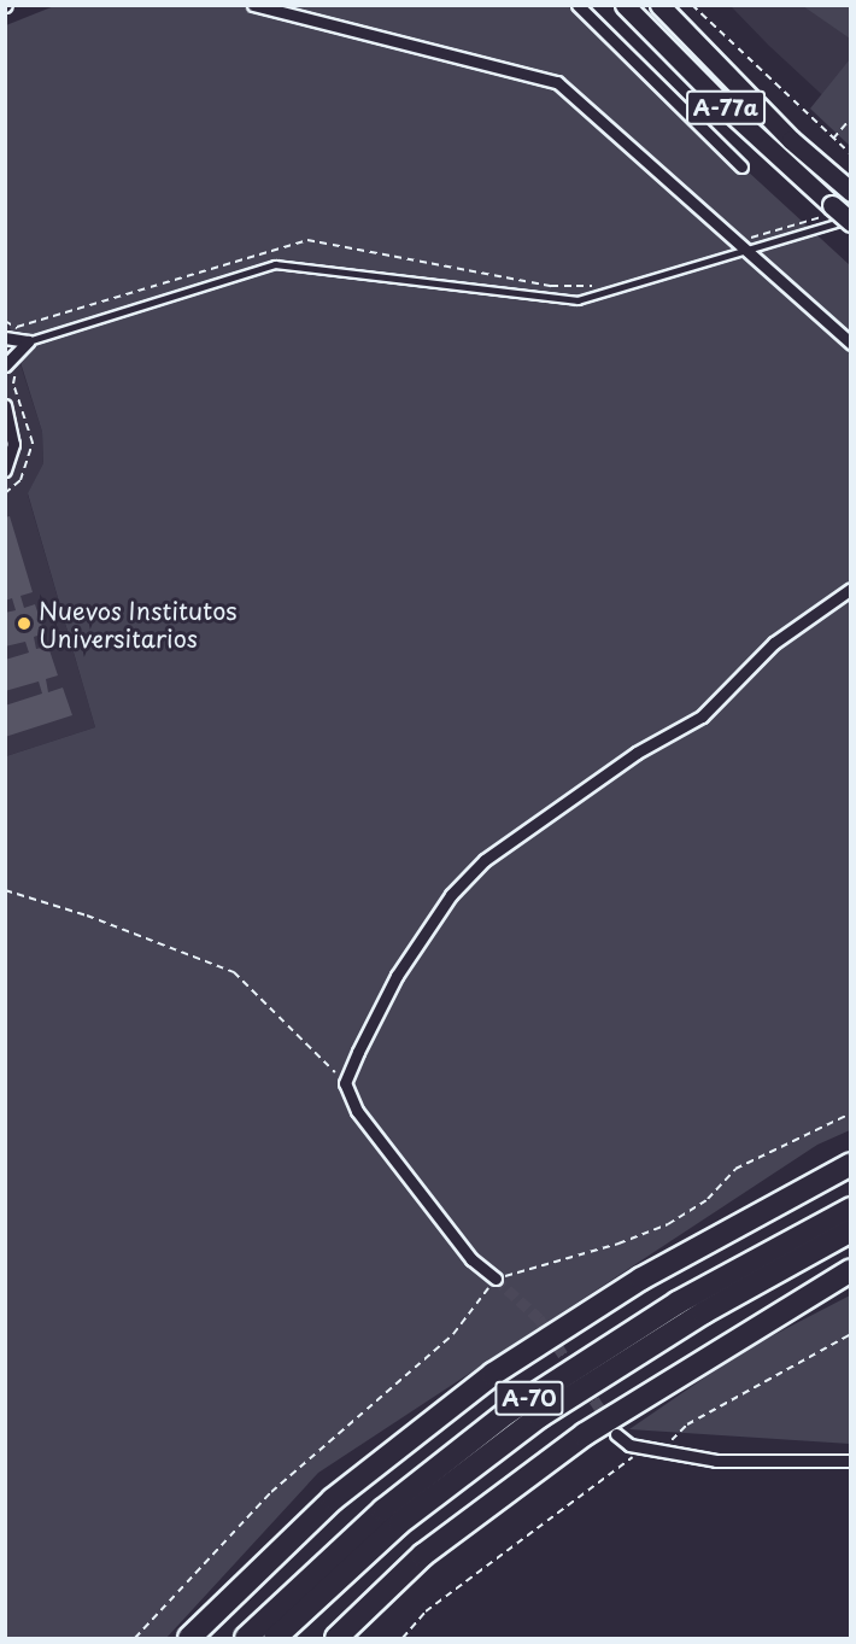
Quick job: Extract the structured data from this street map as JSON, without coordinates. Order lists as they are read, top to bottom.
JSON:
{
  "streets": {
    "highway": ["A-70"],
    "main road": ["A-77a"]
  },
  "places": ["Nuevos Institutos Universitarios"]
}
